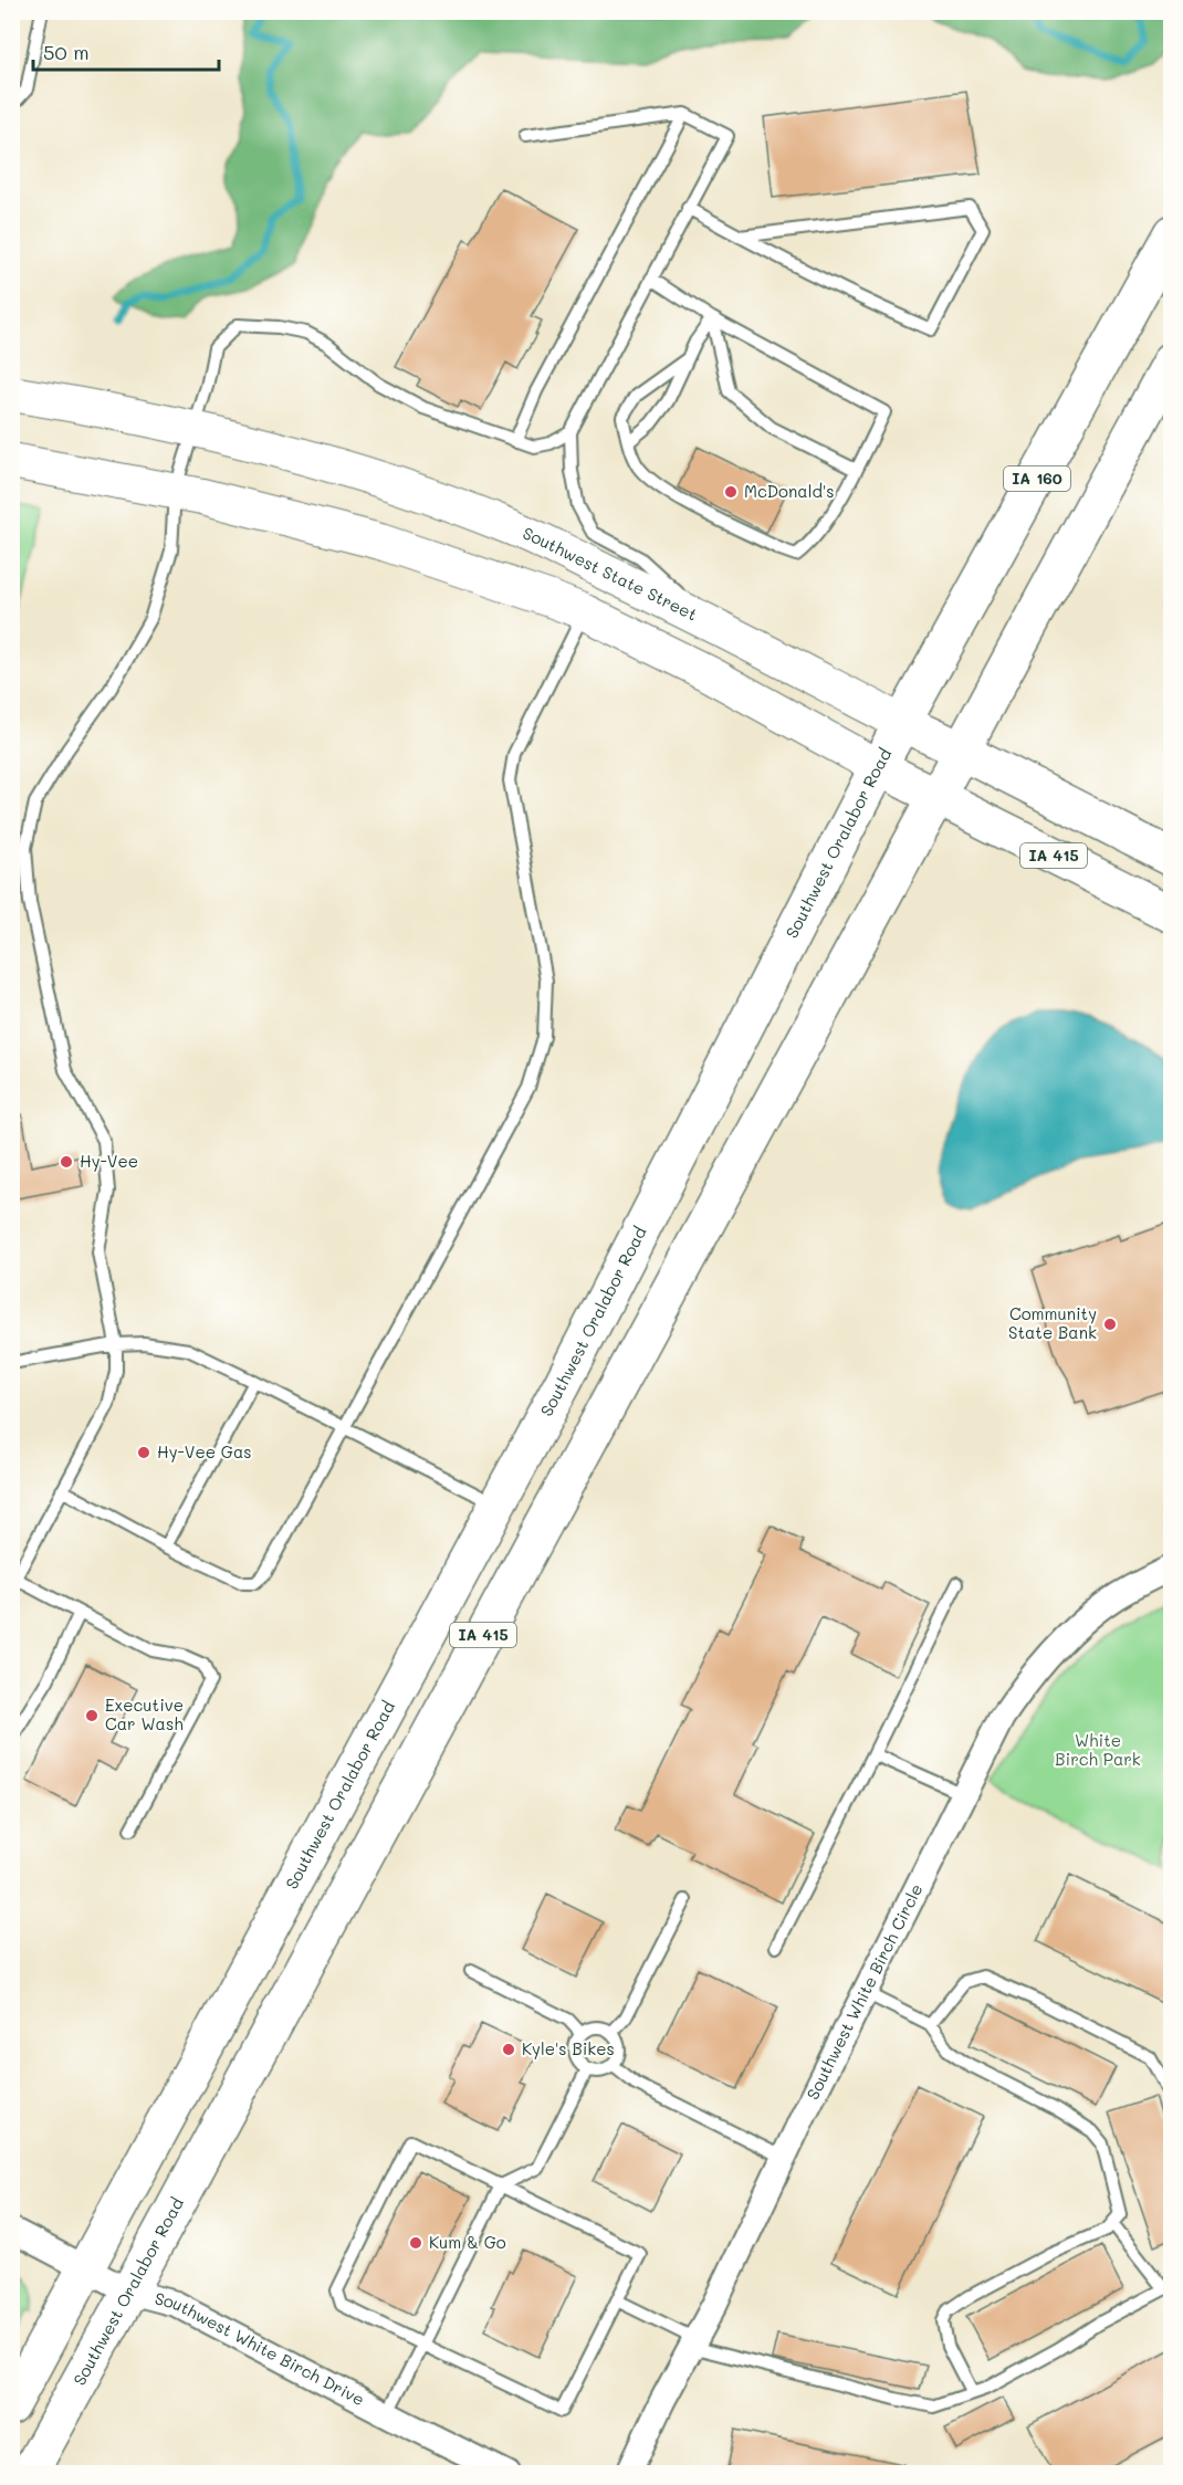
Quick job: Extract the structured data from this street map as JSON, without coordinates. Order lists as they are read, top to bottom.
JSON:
{
  "streets": {
    "main road": [
      "IA 160",
      "Southwest State Street",
      "Southwest Oralabor Road",
      "IA 415"
    ],
    "street": ["Southwest White Birch Circle", "Southwest White Birch Drive"]
  },
  "crossings": [
    ["Southwest State Street", "Southwest Oralabor Road"],
    ["Southwest Oralabor Road", "IA 415"],
    ["Southwest Oralabor Road", "Southwest White Birch Drive"]
  ],
  "parks": ["White Birch Park"],
  "places": [
    "McDonald's",
    "Hy-Vee",
    "Community State Bank",
    "Hy-Vee Gas",
    "Executive Car Wash",
    "Kyle's Bikes",
    "Kum & Go"
  ],
  "scale_bar": "50 m"
}
